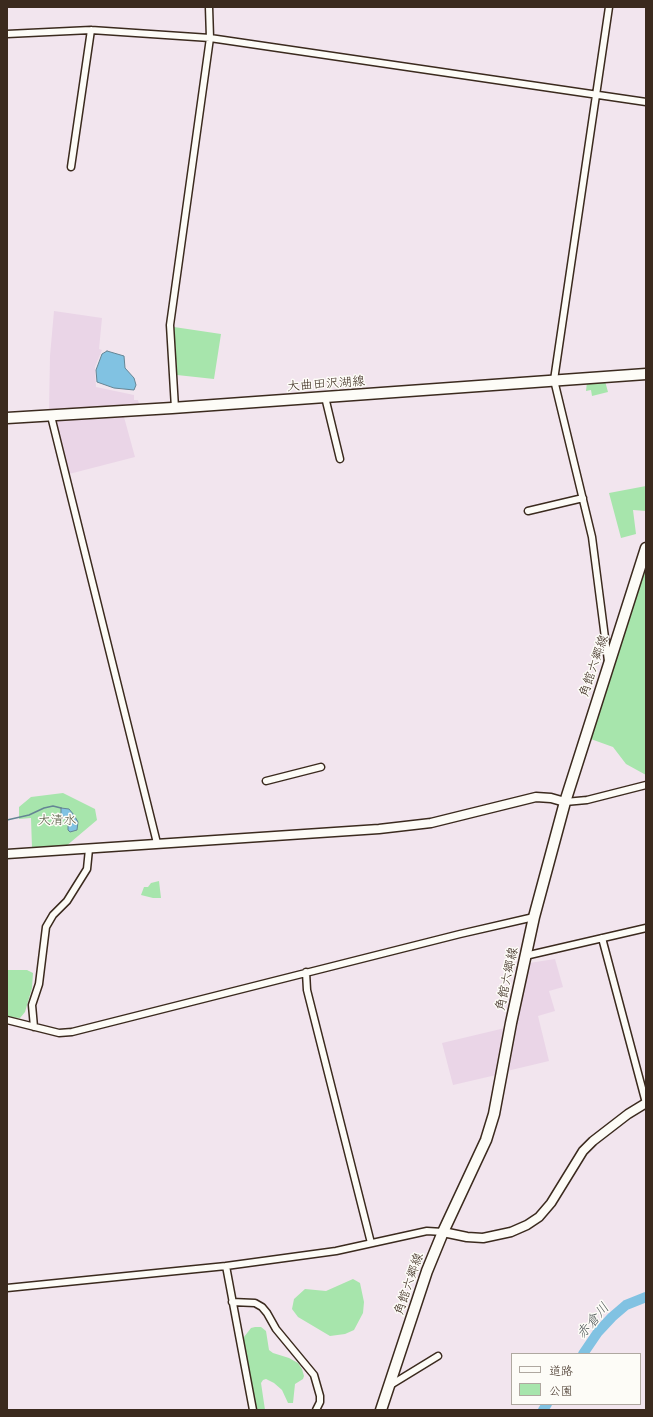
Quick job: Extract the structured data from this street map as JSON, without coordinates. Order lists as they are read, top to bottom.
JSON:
{
  "streets": {
    "main road": ["大曲田沢湖線", "角館六郷線"]
  },
  "water": ["赤倉川"],
  "parks": ["大清水"],
  "legend": ["道路", "公園"]
}
